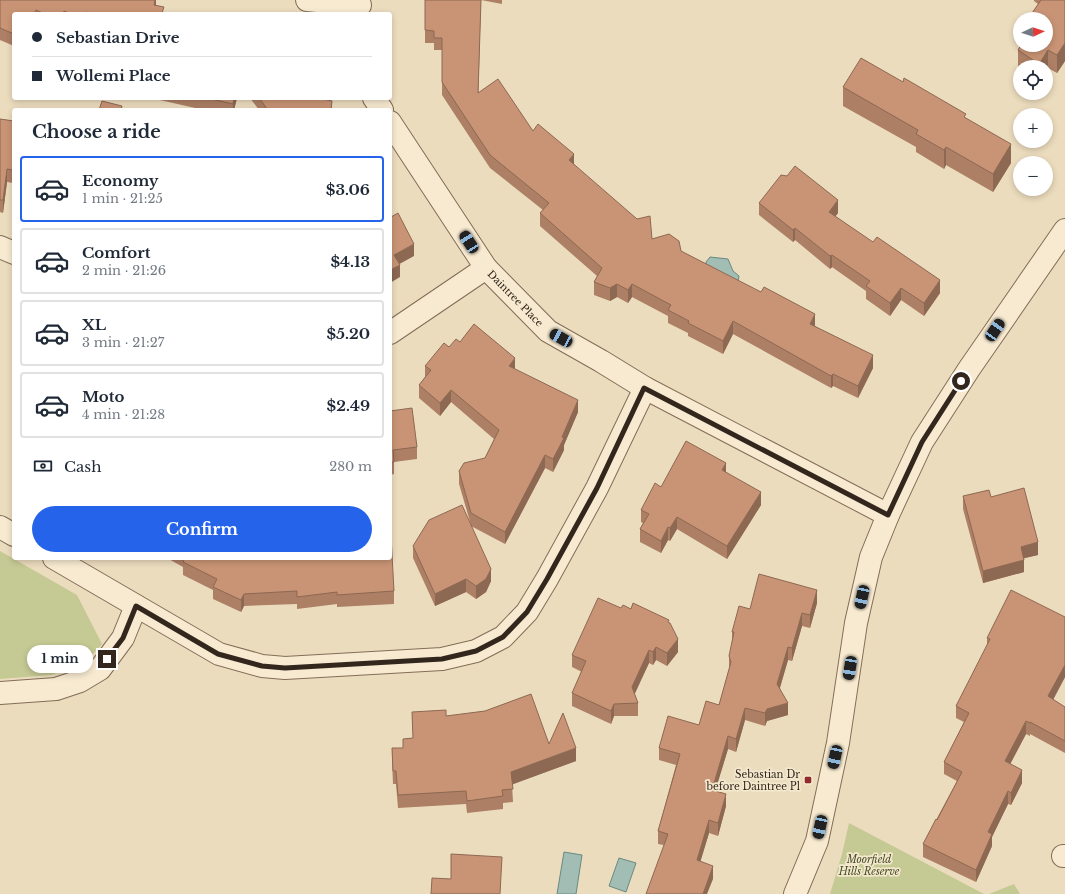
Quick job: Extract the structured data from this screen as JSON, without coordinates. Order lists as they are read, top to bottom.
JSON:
{
  "streets": {
    "street": ["Daintree Place"]
  },
  "parks": ["Moorfield Hills Reserve"],
  "places": {
    "transit": ["Sebastian Dr before Daintree Pl"]
  },
  "north": "right",
  "page": {
    "map_buttons": ["+", "−"],
    "banner": ["Sebastian Drive", "Wollemi Place"],
    "heading": "Choose a ride",
    "list": [
      {
        "name": "Economy",
        "note": "1 min · 21:25",
        "value": "$3.06"
      },
      {
        "name": "Comfort",
        "note": "2 min · 21:26",
        "value": "$4.13"
      },
      {
        "name": "XL",
        "note": "3 min · 21:27",
        "value": "$5.20"
      },
      {
        "name": "Moto",
        "note": "4 min · 21:28",
        "value": "$2.49"
      }
    ],
    "pay": ["Cash", "280 m"],
    "buttons": "Confirm",
    "bubble": "1 min"
  }
}
